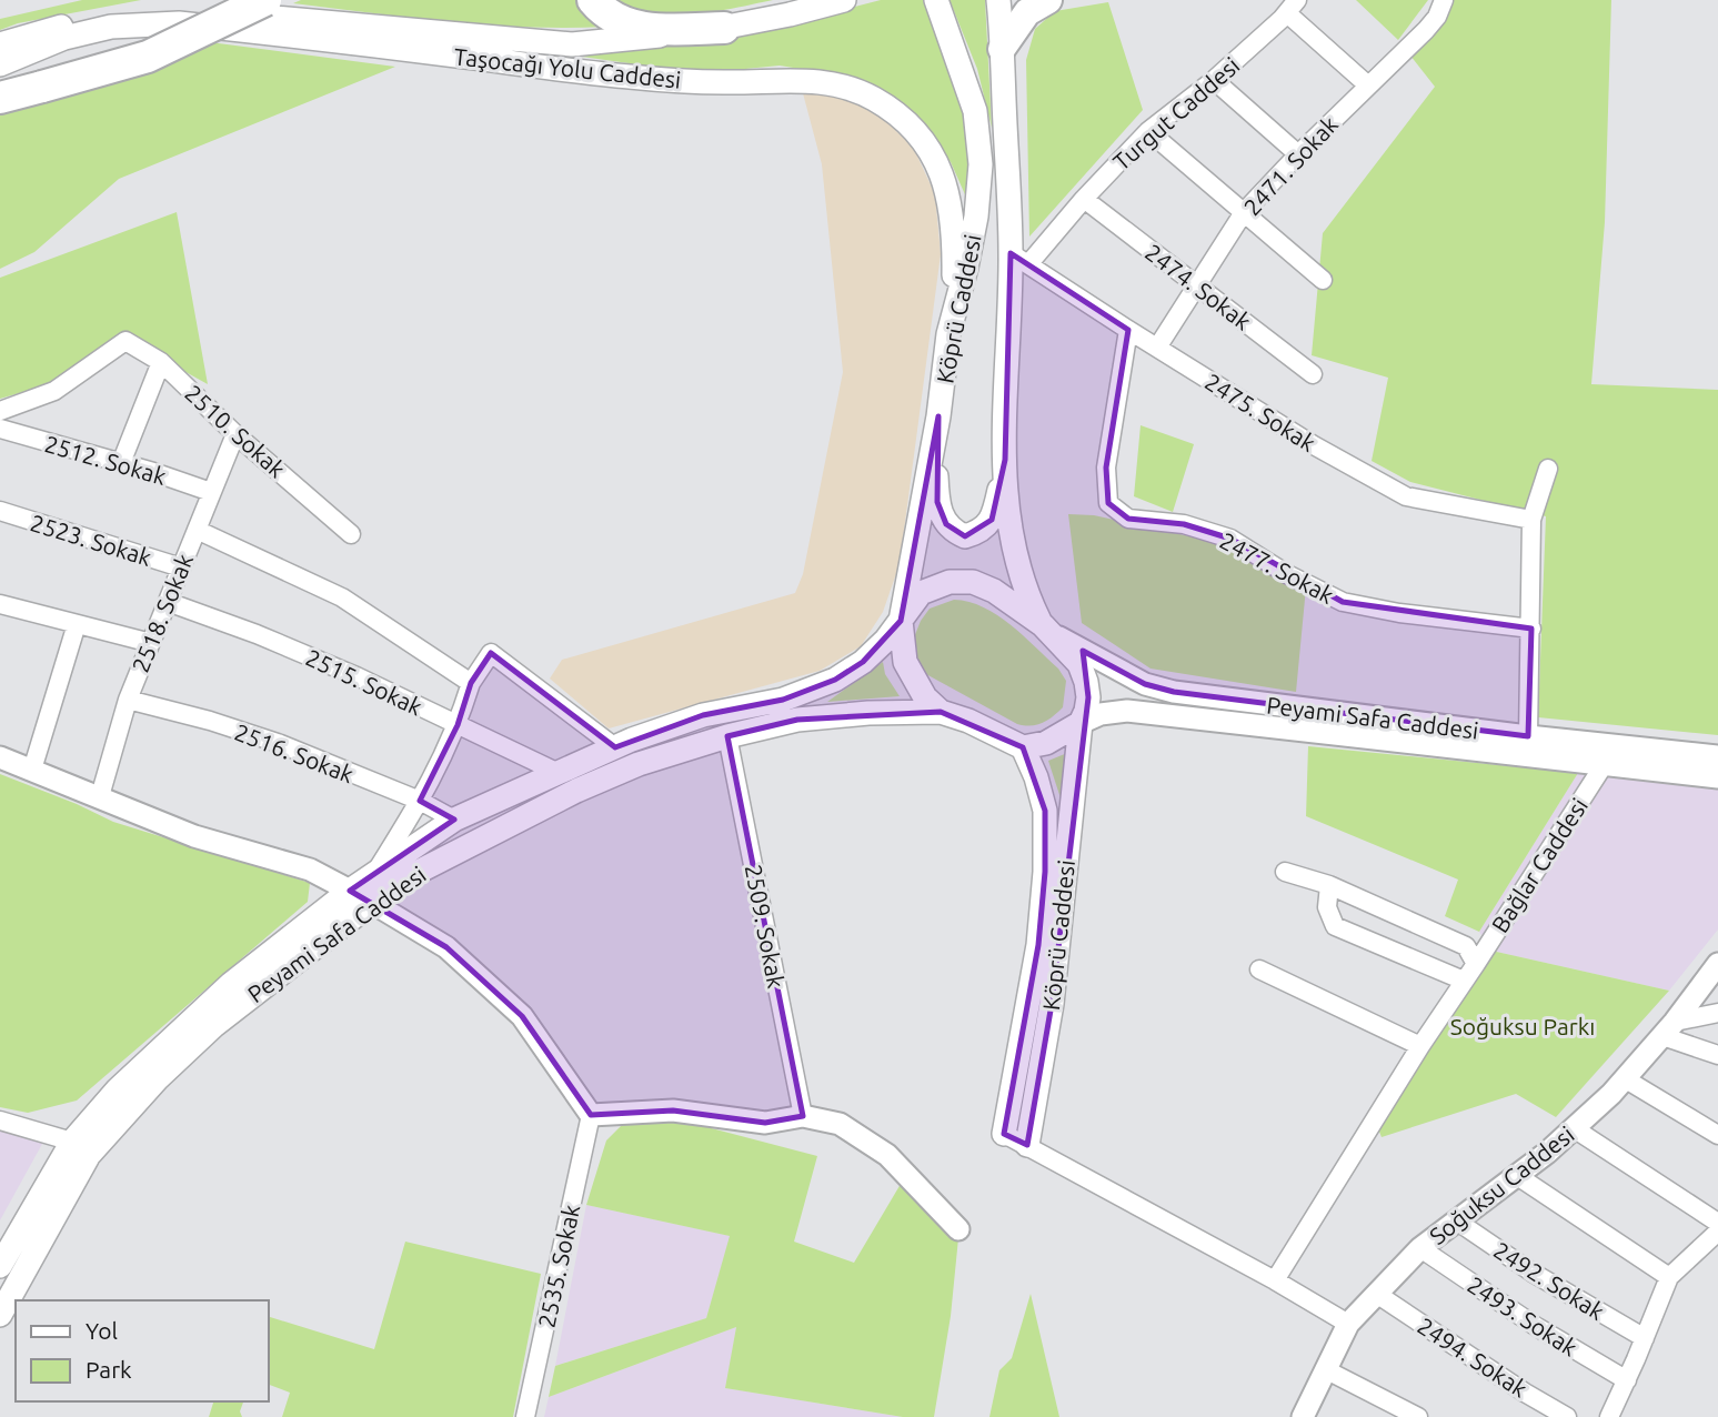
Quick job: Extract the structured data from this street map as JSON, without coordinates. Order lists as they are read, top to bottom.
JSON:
{
  "streets": {
    "main road": ["Taşocağı Yolu Caddesi", "Köprü Caddesi", "Peyami Safa Caddesi"],
    "street": [
      "Turgut Caddesi",
      "2471. Sokak",
      "2474. Sokak",
      "2475. Sokak",
      "2510. Sokak",
      "2512. Sokak",
      "2523. Sokak",
      "2477. Sokak",
      "2518. Sokak",
      "2515. Sokak",
      "2516. Sokak",
      "Bağlar Caddesi",
      "2509. Sokak",
      "Soğuksu Caddesi",
      "2535. Sokak",
      "2492. Sokak",
      "2493. Sokak",
      "2494. Sokak"
    ]
  },
  "crossings": [
    ["Taşocağı Yolu Caddesi", "Köprü Caddesi"],
    ["Turgut Caddesi", "2474. Sokak"],
    ["Turgut Caddesi", "Köprü Caddesi"],
    ["Turgut Caddesi", "2475. Sokak"],
    ["2471. Sokak", "2474. Sokak"],
    ["2471. Sokak", "2475. Sokak"],
    ["Köprü Caddesi", "2475. Sokak"],
    ["Köprü Caddesi", "Peyami Safa Caddesi"],
    ["2475. Sokak", "2477. Sokak"],
    ["2510. Sokak", "2512. Sokak"],
    ["2510. Sokak", "2518. Sokak"],
    ["2512. Sokak", "2518. Sokak"],
    ["2523. Sokak", "2518. Sokak"],
    ["2518. Sokak", "2515. Sokak"],
    ["2518. Sokak", "2516. Sokak"],
    ["Peyami Safa Caddesi", "Bağlar Caddesi"],
    ["Peyami Safa Caddesi", "2509. Sokak"],
    ["Soğuksu Caddesi", "2492. Sokak"],
    ["Soğuksu Caddesi", "2493. Sokak"],
    ["Soğuksu Caddesi", "2494. Sokak"]
  ],
  "parks": ["Soğuksu Parkı"],
  "legend": ["Yol", "Park"]
}
